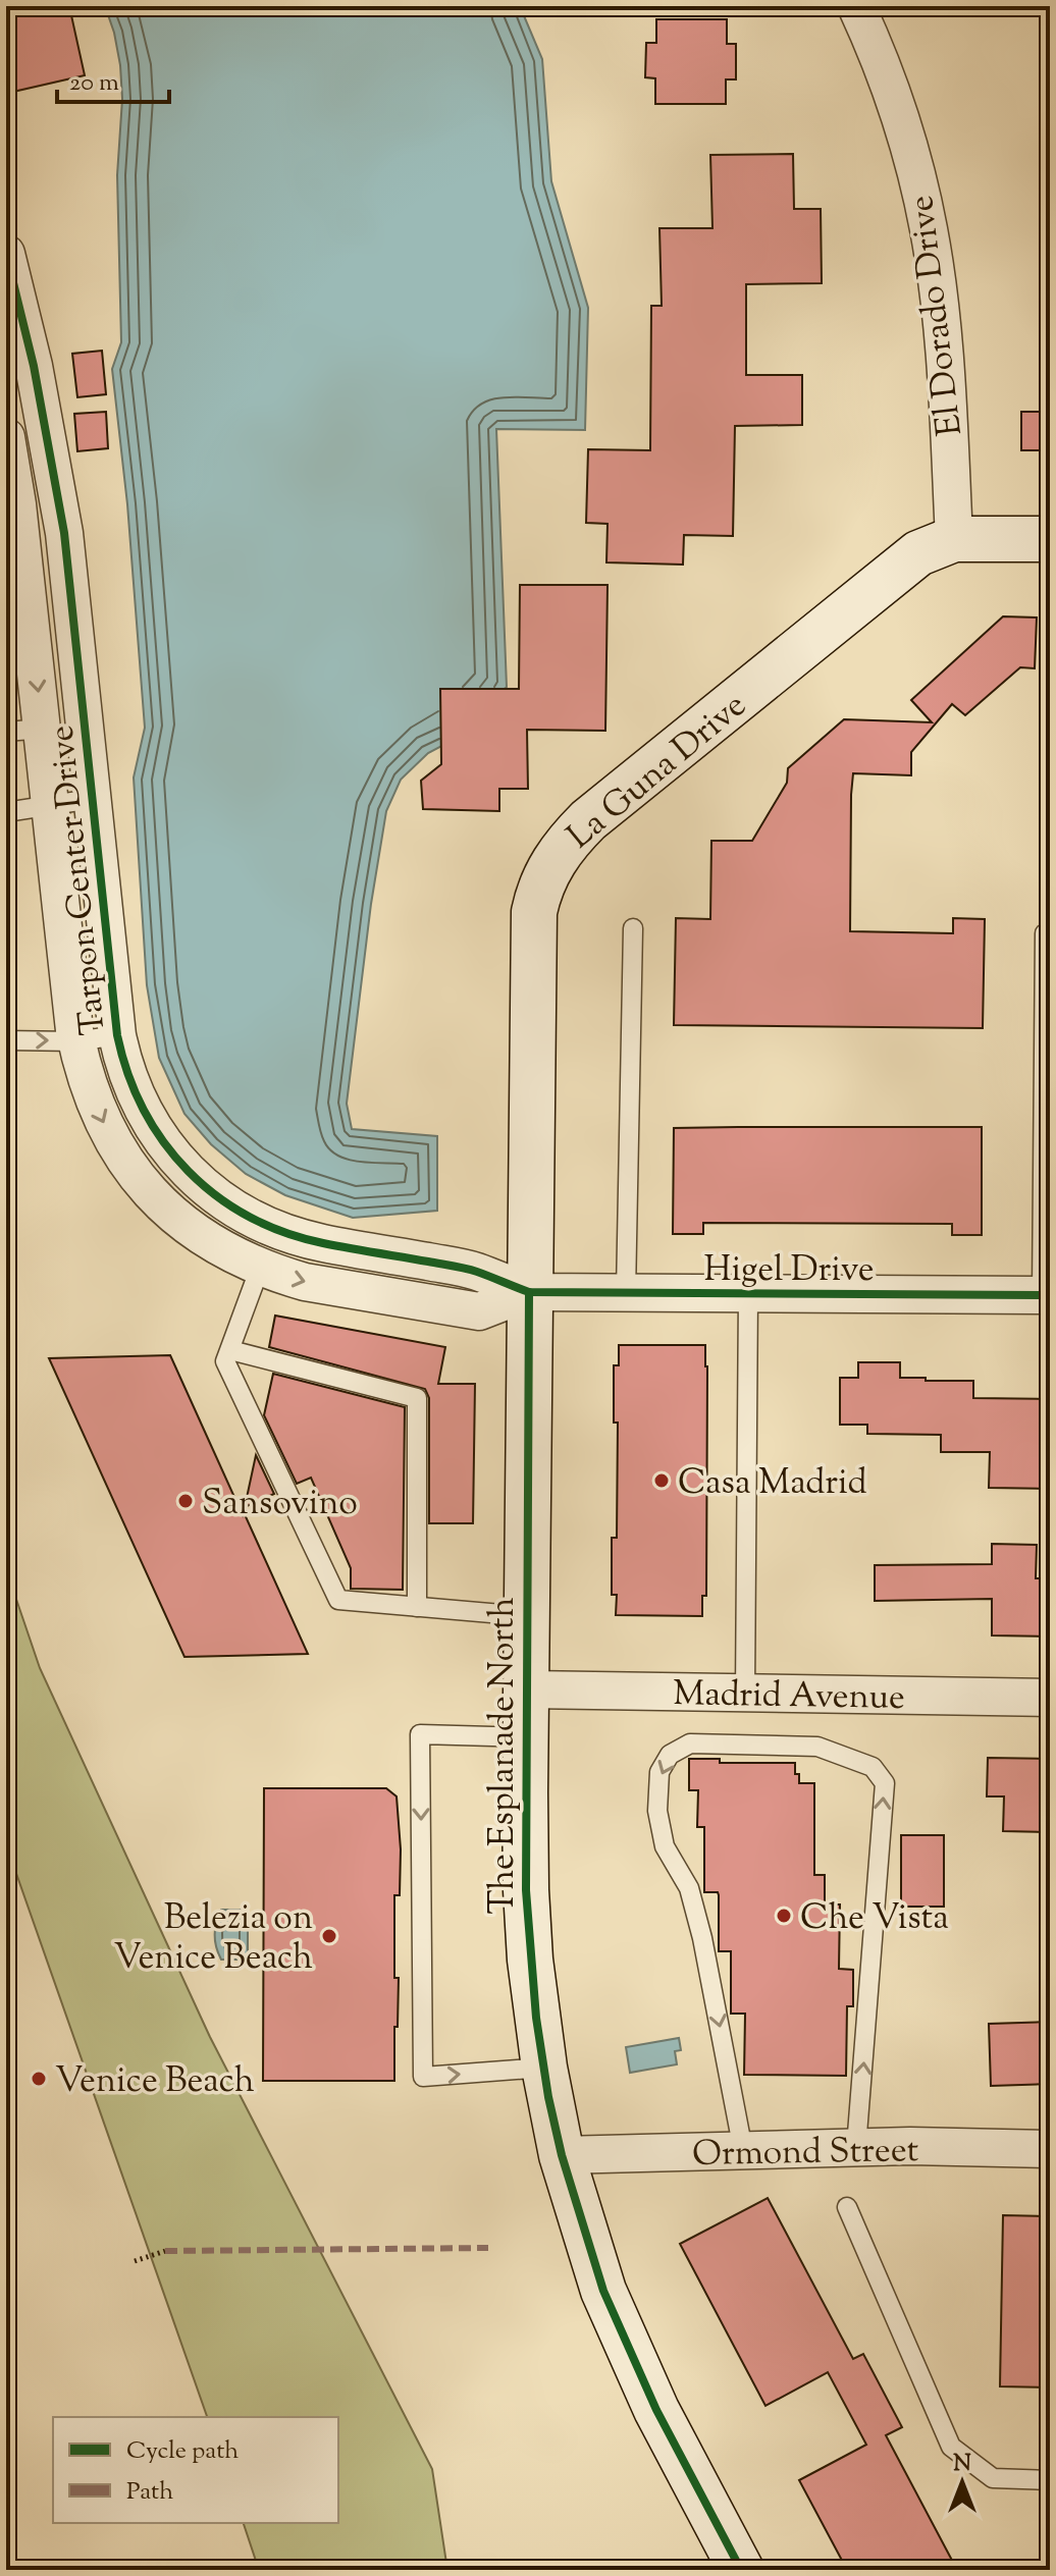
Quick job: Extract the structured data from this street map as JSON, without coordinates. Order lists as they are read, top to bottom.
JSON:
{
  "streets": {
    "street": [
      "El Dorado Drive",
      "La Guna Drive",
      "Tarpon Center Drive",
      "Higel Drive",
      "Madrid Avenue",
      "The Esplanade North",
      "Ormond Street"
    ]
  },
  "crossings": [
    ["El Dorado Drive", "La Guna Drive"],
    ["La Guna Drive", "Tarpon Center Drive"],
    ["La Guna Drive", "Higel Drive"],
    ["La Guna Drive", "The Esplanade North"],
    ["Tarpon Center Drive", "Higel Drive"],
    ["Tarpon Center Drive", "The Esplanade North"],
    ["Higel Drive", "The Esplanade North"],
    ["Madrid Avenue", "The Esplanade North"],
    ["The Esplanade North", "Ormond Street"]
  ],
  "places": [
    "Casa Madrid",
    "Sansovino",
    "Che Vista",
    "Belezia on Venice Beach",
    "Venice Beach"
  ],
  "legend": ["Cycle path", "Path"],
  "scale_bar": "20 m",
  "north": "top"
}
